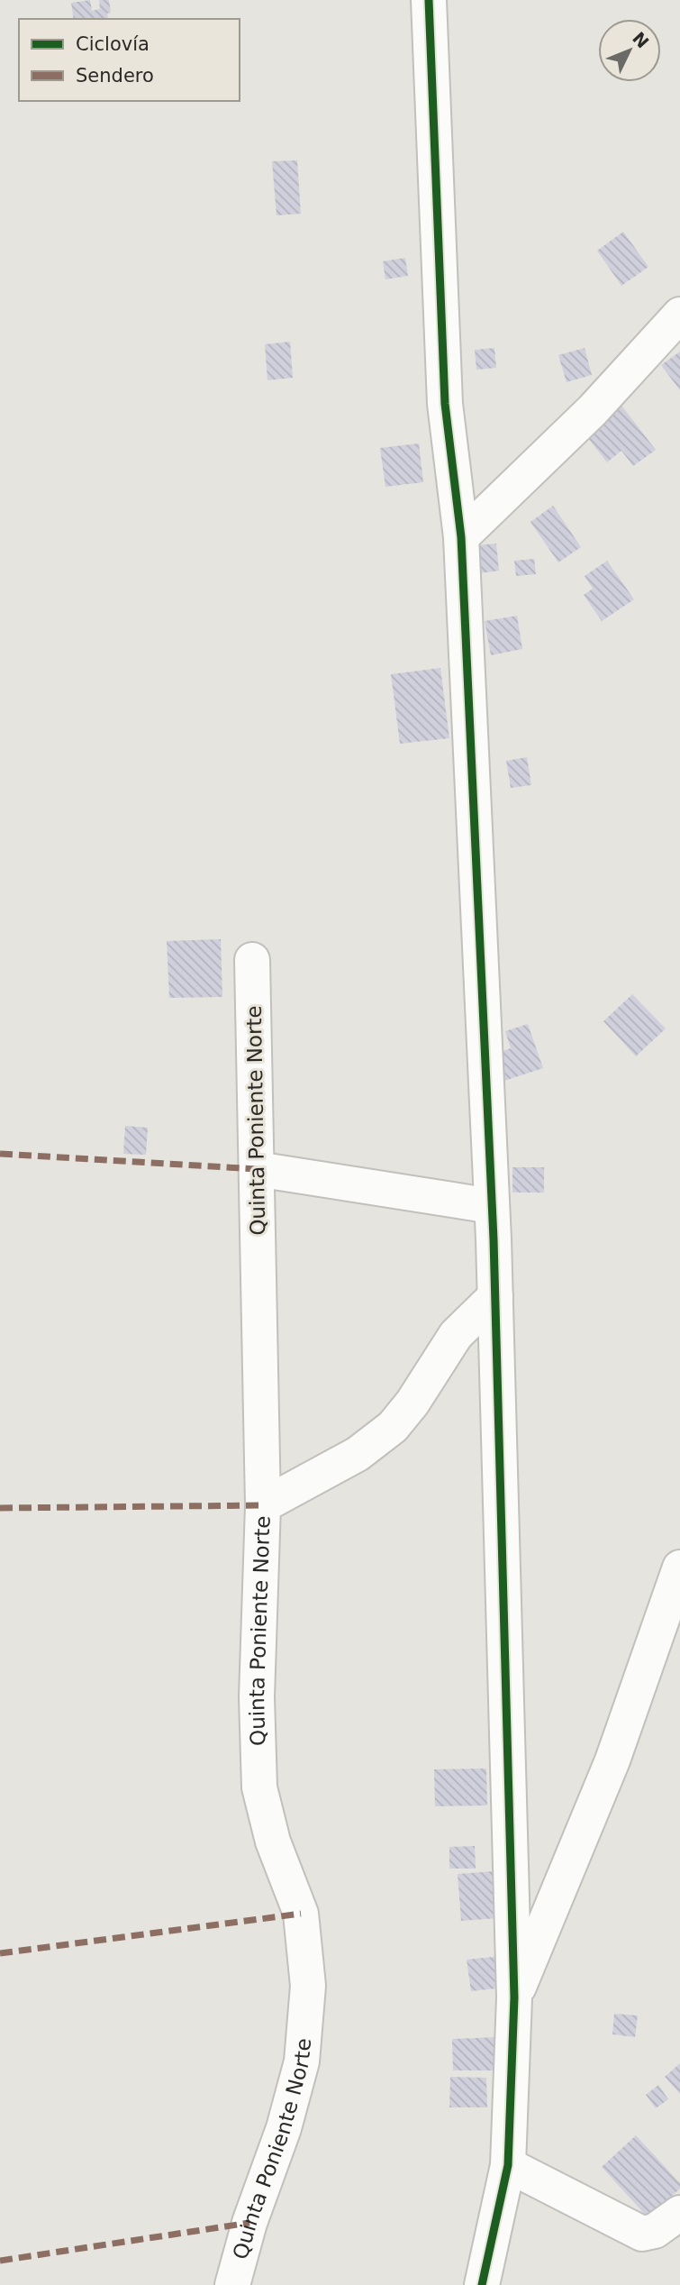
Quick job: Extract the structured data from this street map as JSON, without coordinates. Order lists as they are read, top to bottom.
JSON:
{
  "streets": {
    "street": ["Quinta Poniente Norte"]
  },
  "legend": ["Ciclovía", "Sendero"],
  "north": "top right"
}
